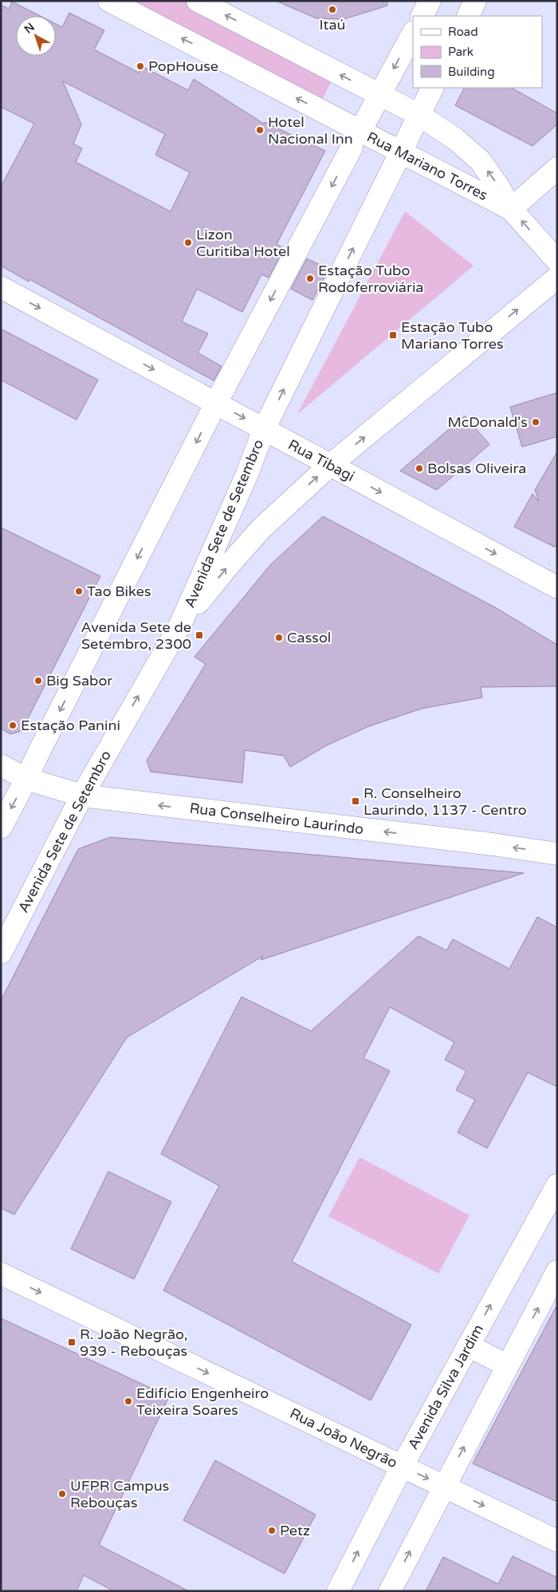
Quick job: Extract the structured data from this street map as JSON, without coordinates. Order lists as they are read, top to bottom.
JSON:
{
  "streets": {
    "main road": [
      "Rua Mariano Torres",
      "Rua Tibagi",
      "Avenida Sete de Setembro",
      "Rua Conselheiro Laurindo",
      "Avenida Silva Jardim",
      "Rua João Negrão"
    ]
  },
  "crossings": [
    ["Rua Mariano Torres", "Avenida Sete de Setembro"],
    ["Rua Tibagi", "Avenida Sete de Setembro"],
    ["Avenida Sete de Setembro", "Rua Conselheiro Laurindo"],
    ["Avenida Silva Jardim", "Rua João Negrão"]
  ],
  "one_way": [
    "Rua Mariano Torres",
    "Rua Tibagi",
    "Rua Conselheiro Laurindo",
    "Rua João Negrão"
  ],
  "places": {
    "other": [
      "Itaú",
      "PopHouse",
      "Hotel Nacional Inn",
      "Lizon Curitiba Hotel",
      "Estação Tubo Rodoferroviária",
      "McDonald's",
      "Bolsas Oliveira",
      "Tao Bikes",
      "Cassol",
      "Big Sabor",
      "Estação Panini",
      "Edifício Engenheiro Teixeira Soares",
      "UFPR Campus Rebouças",
      "Petz"
    ],
    "transit": [
      "Estação Tubo Mariano Torres",
      "Avenida Sete de Setembro, 2300",
      "R. Conselheiro Laurindo, 1137 - Centro",
      "R. João Negrão, 939 - Rebouças"
    ]
  },
  "legend": ["Road", "Park", "Building"],
  "north": "top left"
}
